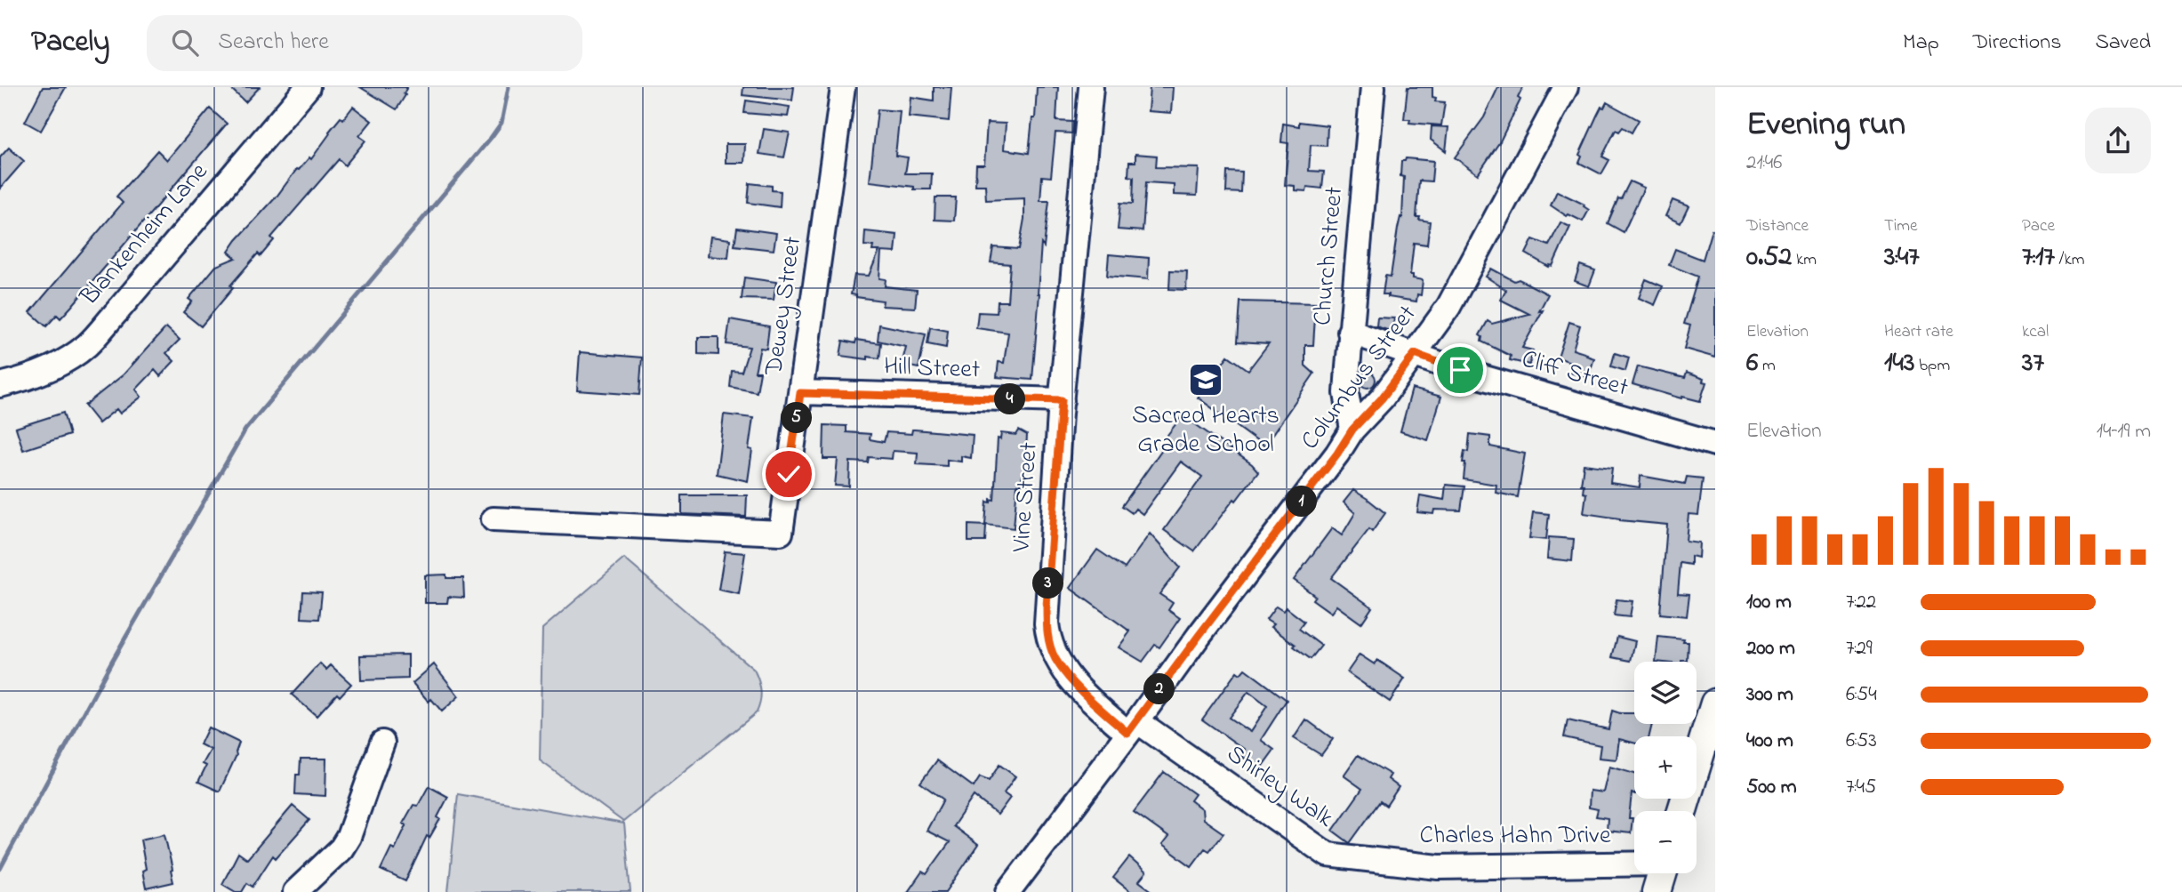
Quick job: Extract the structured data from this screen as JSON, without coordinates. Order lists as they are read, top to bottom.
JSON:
{
  "streets": {
    "street": [
      "Blankenheim Lane",
      "Church Street",
      "Dewey Street",
      "Hill Street",
      "Cliff Street",
      "Columbus Street",
      "Vine Street",
      "Shirley Walk",
      "Charles Hahn Drive"
    ]
  },
  "crossings": [
    ["Church Street", "Cliff Street"],
    ["Church Street", "Columbus Street"],
    ["Dewey Street", "Hill Street"],
    ["Hill Street", "Vine Street"],
    ["Cliff Street", "Columbus Street"],
    ["Columbus Street", "Vine Street"],
    ["Columbus Street", "Shirley Walk"],
    ["Vine Street", "Shirley Walk"],
    ["Shirley Walk", "Charles Hahn Drive"]
  ],
  "places": {
    "school or university": ["Sacred Hearts Grade School"]
  },
  "page": {
    "header": "Pacely",
    "search": "Search here",
    "nav": ["Map", "Directions", "Saved"],
    "heading": ["Evening run", "21:46"],
    "stats": [
      ["Distance", "0.52 km"],
      ["Time", "3:47"],
      ["Pace", "7:17 /km"],
      ["Elevation", "6 m"],
      ["Heart rate", "143 bpm"],
      ["kcal", "37"]
    ],
    "pins": [
      "4",
      "5",
      "1",
      "3",
      "2"
    ],
    "chart": ["Elevation", "14–19 m"],
    "list": [
      {
        "name": "100 m",
        "note": "7:22"
      },
      {
        "name": "200 m",
        "note": "7:29"
      },
      {
        "name": "300 m",
        "note": "6:54"
      },
      {
        "name": "400 m",
        "note": "6:53"
      },
      {
        "name": "500 m",
        "note": "7:45"
      }
    ],
    "map_buttons": ["+", "−"]
  }
}
